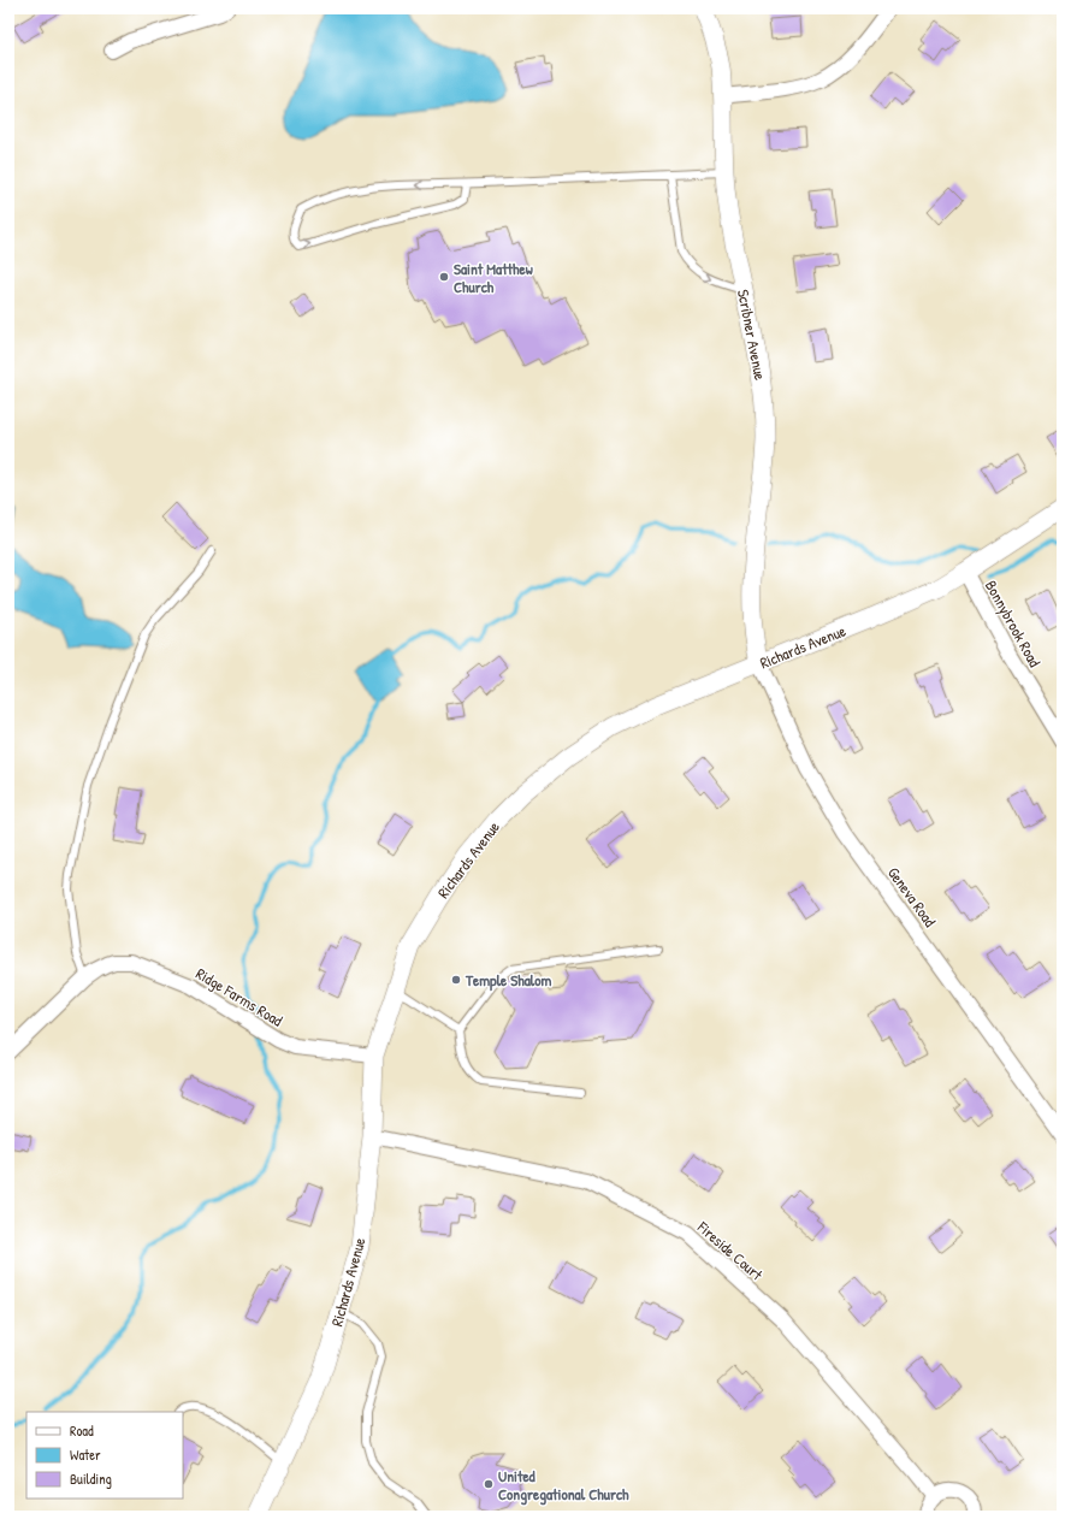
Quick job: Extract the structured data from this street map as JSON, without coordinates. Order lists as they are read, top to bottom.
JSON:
{
  "streets": {
    "street": [
      "Scribner Avenue",
      "Bonnybrook Road",
      "Richards Avenue",
      "Geneva Road",
      "Ridge Farms Road",
      "Fireside Court"
    ]
  },
  "crossings": [
    ["Scribner Avenue", "Richards Avenue"],
    ["Scribner Avenue", "Geneva Road"],
    ["Bonnybrook Road", "Richards Avenue"],
    ["Richards Avenue", "Geneva Road"],
    ["Richards Avenue", "Ridge Farms Road"],
    ["Richards Avenue", "Fireside Court"]
  ],
  "places": ["Saint Matthew Church", "Temple Shalom", "United Congregational Church"],
  "legend": ["Road", "Water", "Building"]
}
